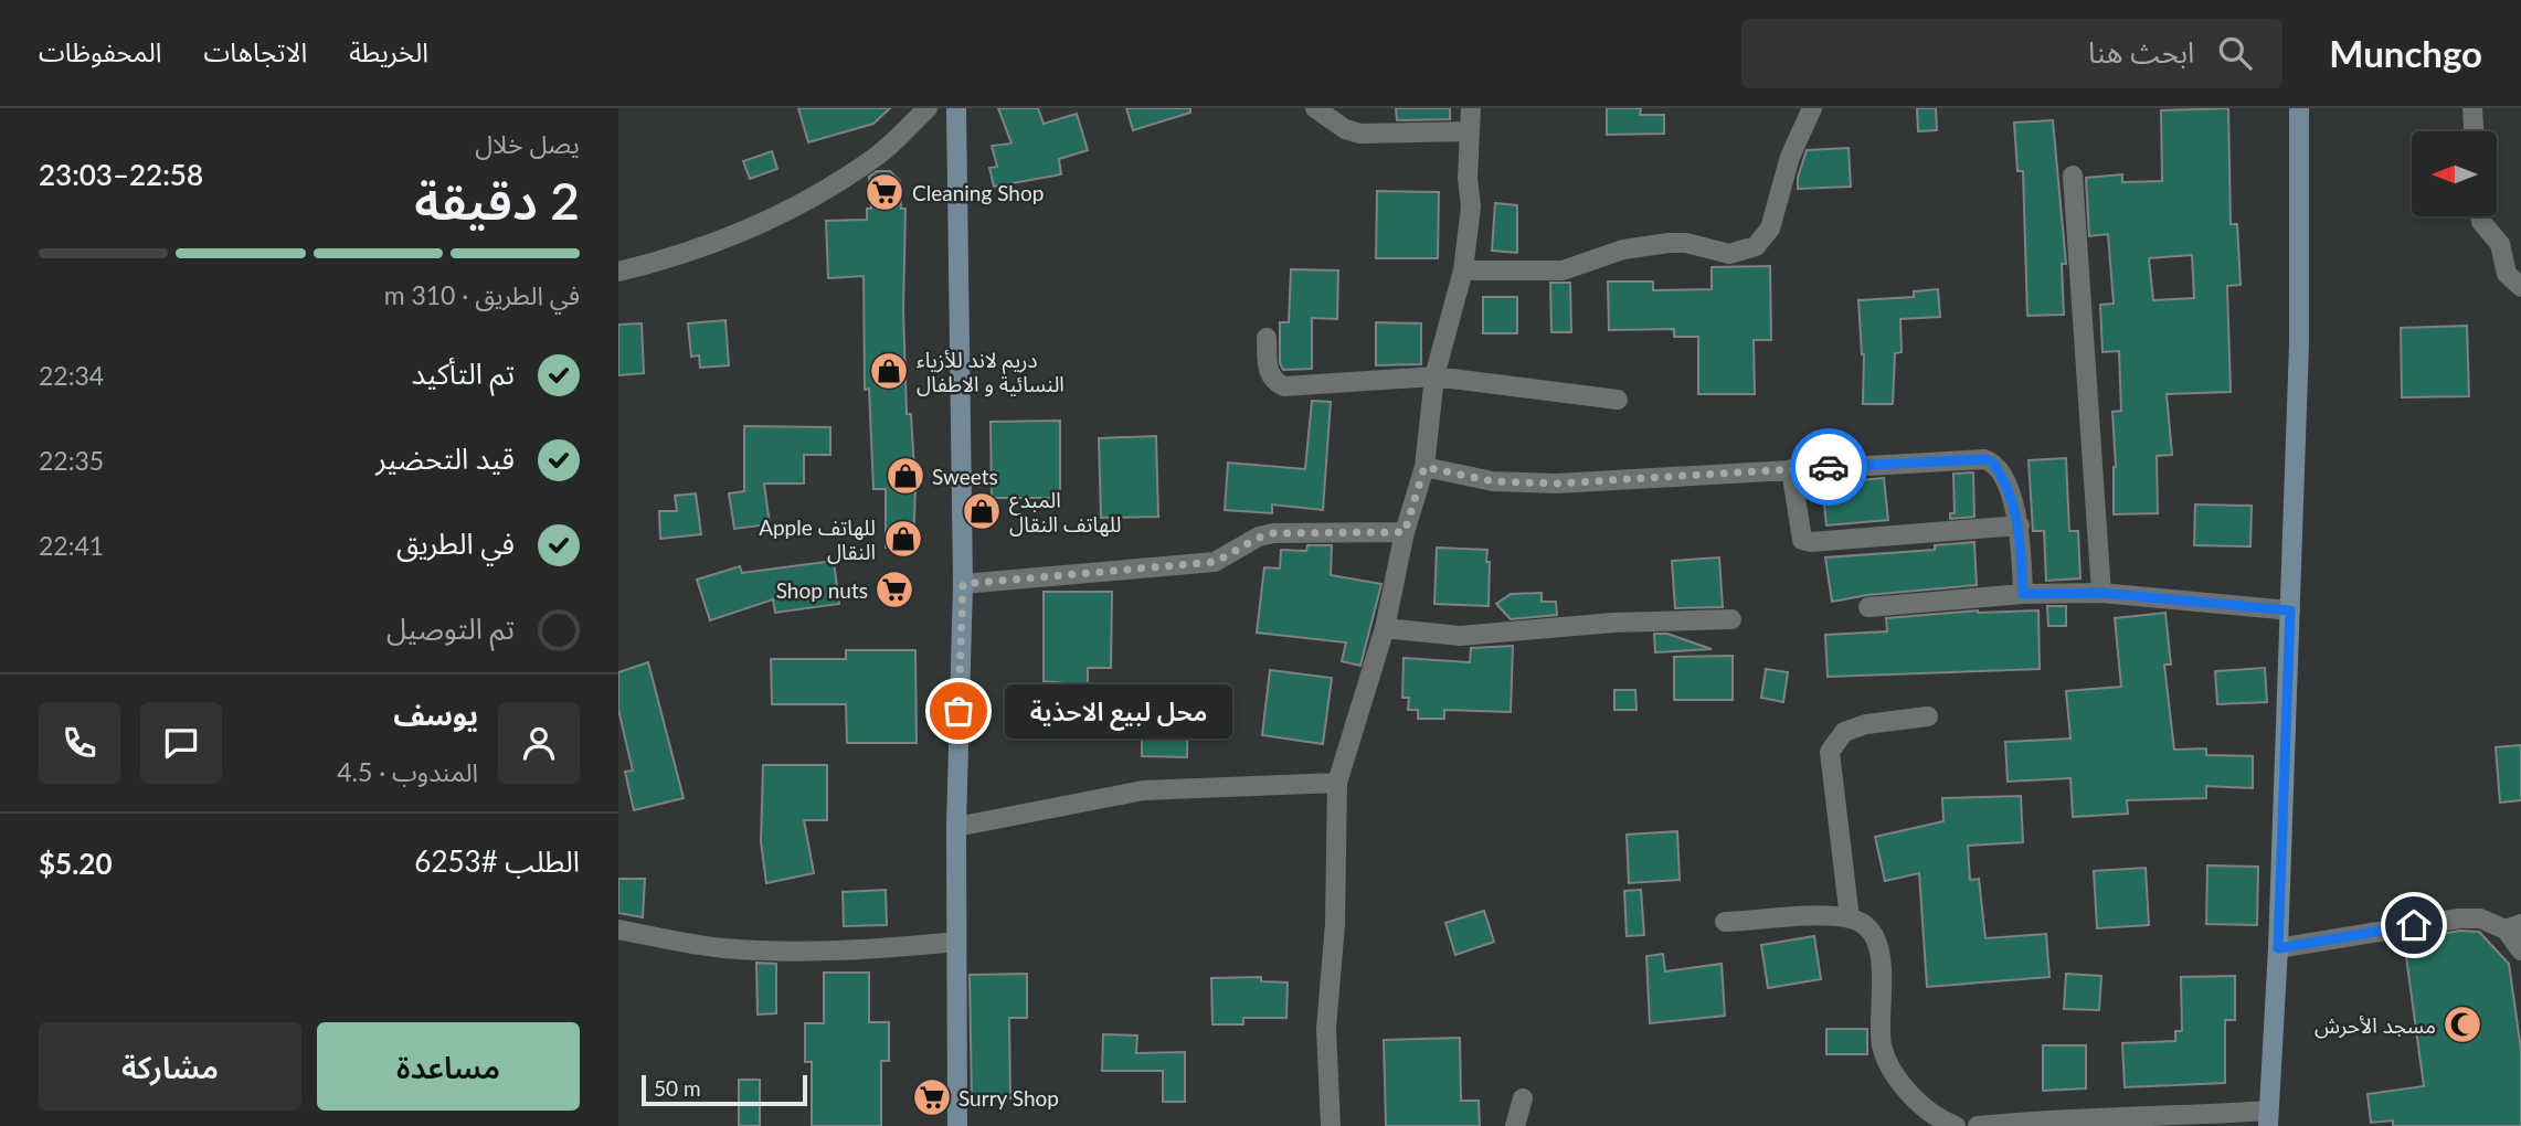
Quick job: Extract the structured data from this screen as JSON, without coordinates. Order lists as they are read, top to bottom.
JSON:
{
  "places": {
    "supermarket": ["Cleaning Shop", "Shop nuts", "Surry Shop"],
    "shop": [
      "دريم لاند للأزياء النسائية و الاطفال",
      "Sweets",
      "المبدع للهاتف النقال",
      "Apple للهاتف النقال"
    ],
    "other": ["محل لبيع الاحذية"],
    "mosque": ["مسجد الأحرش"]
  },
  "scale_bar": "50 m",
  "north": "left",
  "page": {
    "header": "Munchgo",
    "search": "ابحث هنا",
    "nav": ["الخريطة", "الاتجاهات", "المحفوظات"],
    "heading": ["2 دقيقة", "يصل خلال", "22:58–23:03"],
    "panel": [
      "يوسف",
      "المندوب · 4.5",
      "الطلب #6253",
      "$5.20"
    ],
    "bar": "في الطريق · 310 m",
    "list": [
      ["تم التأكيد", "22:34"],
      ["قيد التحضير", "22:35"],
      ["في الطريق", "22:41"],
      "تم التوصيل"
    ],
    "bubble": "محل لبيع الاحذية",
    "buttons": ["مساعدة", "مشاركة"],
    "scale": "50 m"
  }
}
